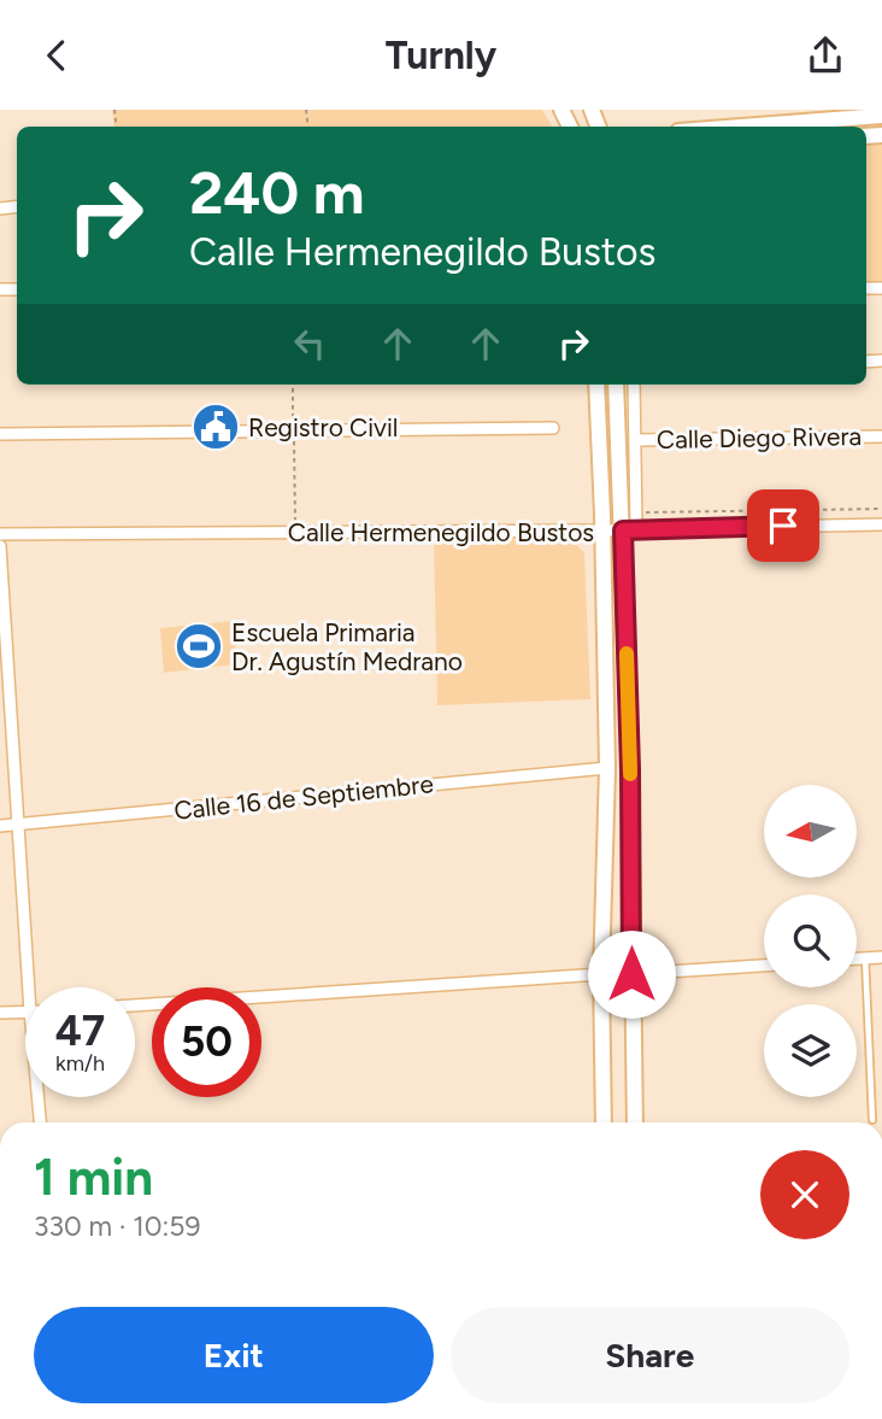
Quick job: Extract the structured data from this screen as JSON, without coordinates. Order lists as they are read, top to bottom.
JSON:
{
  "streets": {
    "street": ["Calle Diego Rivera", "Calle Hermenegildo Bustos", "Calle 16 de Septiembre"]
  },
  "places": {
    "public building": ["Registro Civil"],
    "sports": ["Escuela Primaria Dr. Agustín Medrano"]
  },
  "north": "left",
  "page": {
    "header": "Turnly",
    "turn": ["240 m", "Calle Hermenegildo Bustos"],
    "speed": "47 km/h",
    "limit": "50",
    "heading": ["1 min", "330 m · 10:59"],
    "buttons": ["Exit", "Share"]
  }
}
